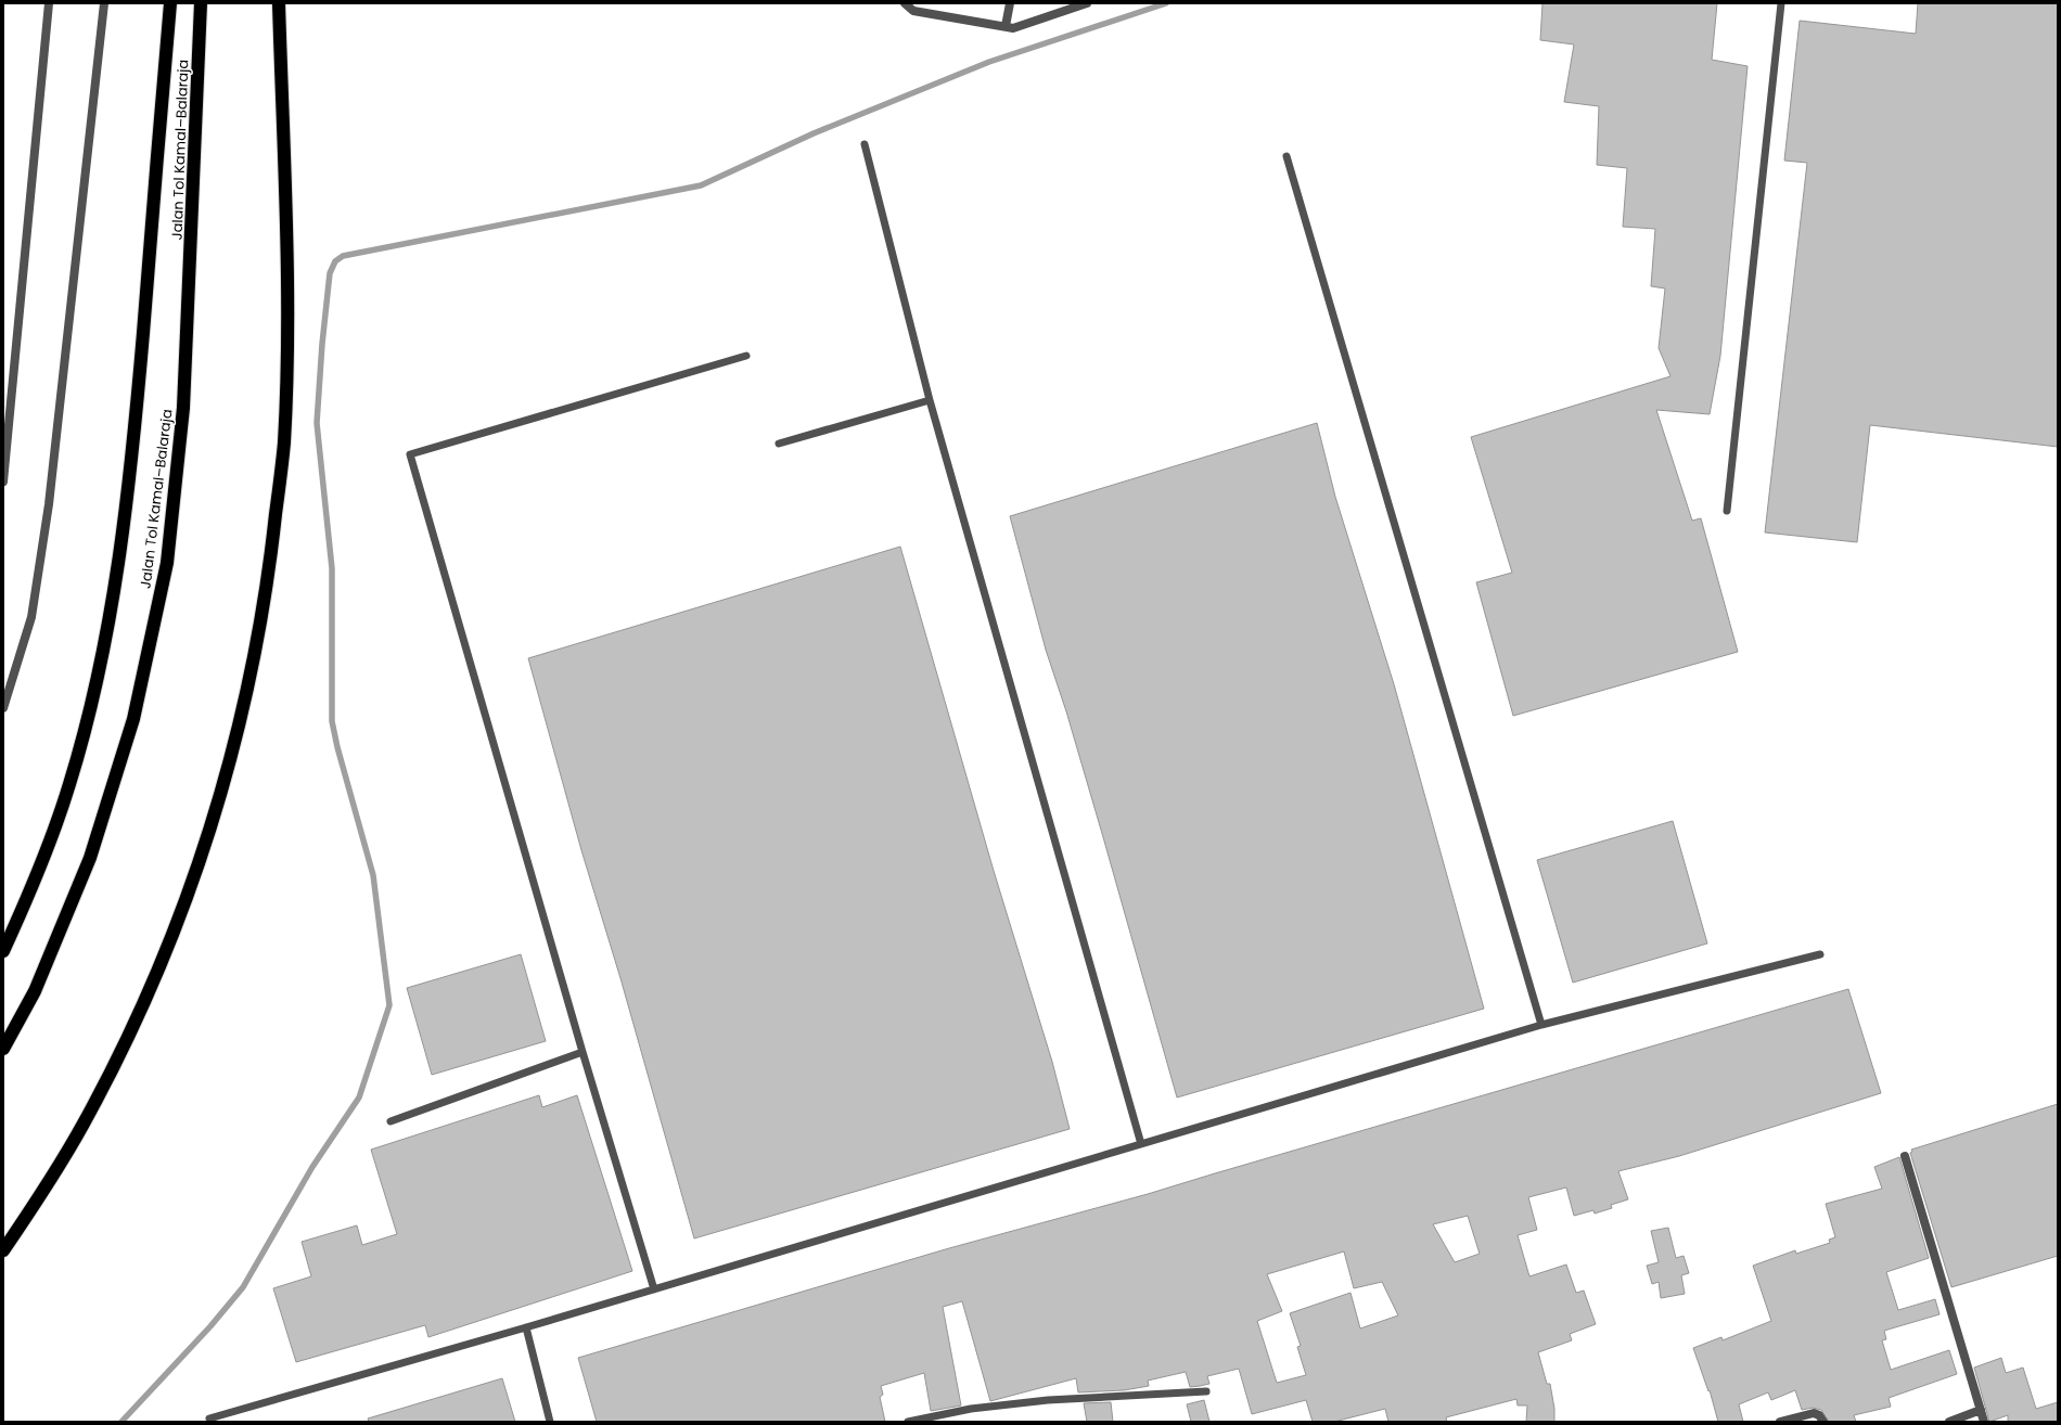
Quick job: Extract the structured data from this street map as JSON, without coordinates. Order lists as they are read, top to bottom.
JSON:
{
  "streets": {
    "highway": ["Jalan Tol Kamal–Balaraja"]
  }
}
